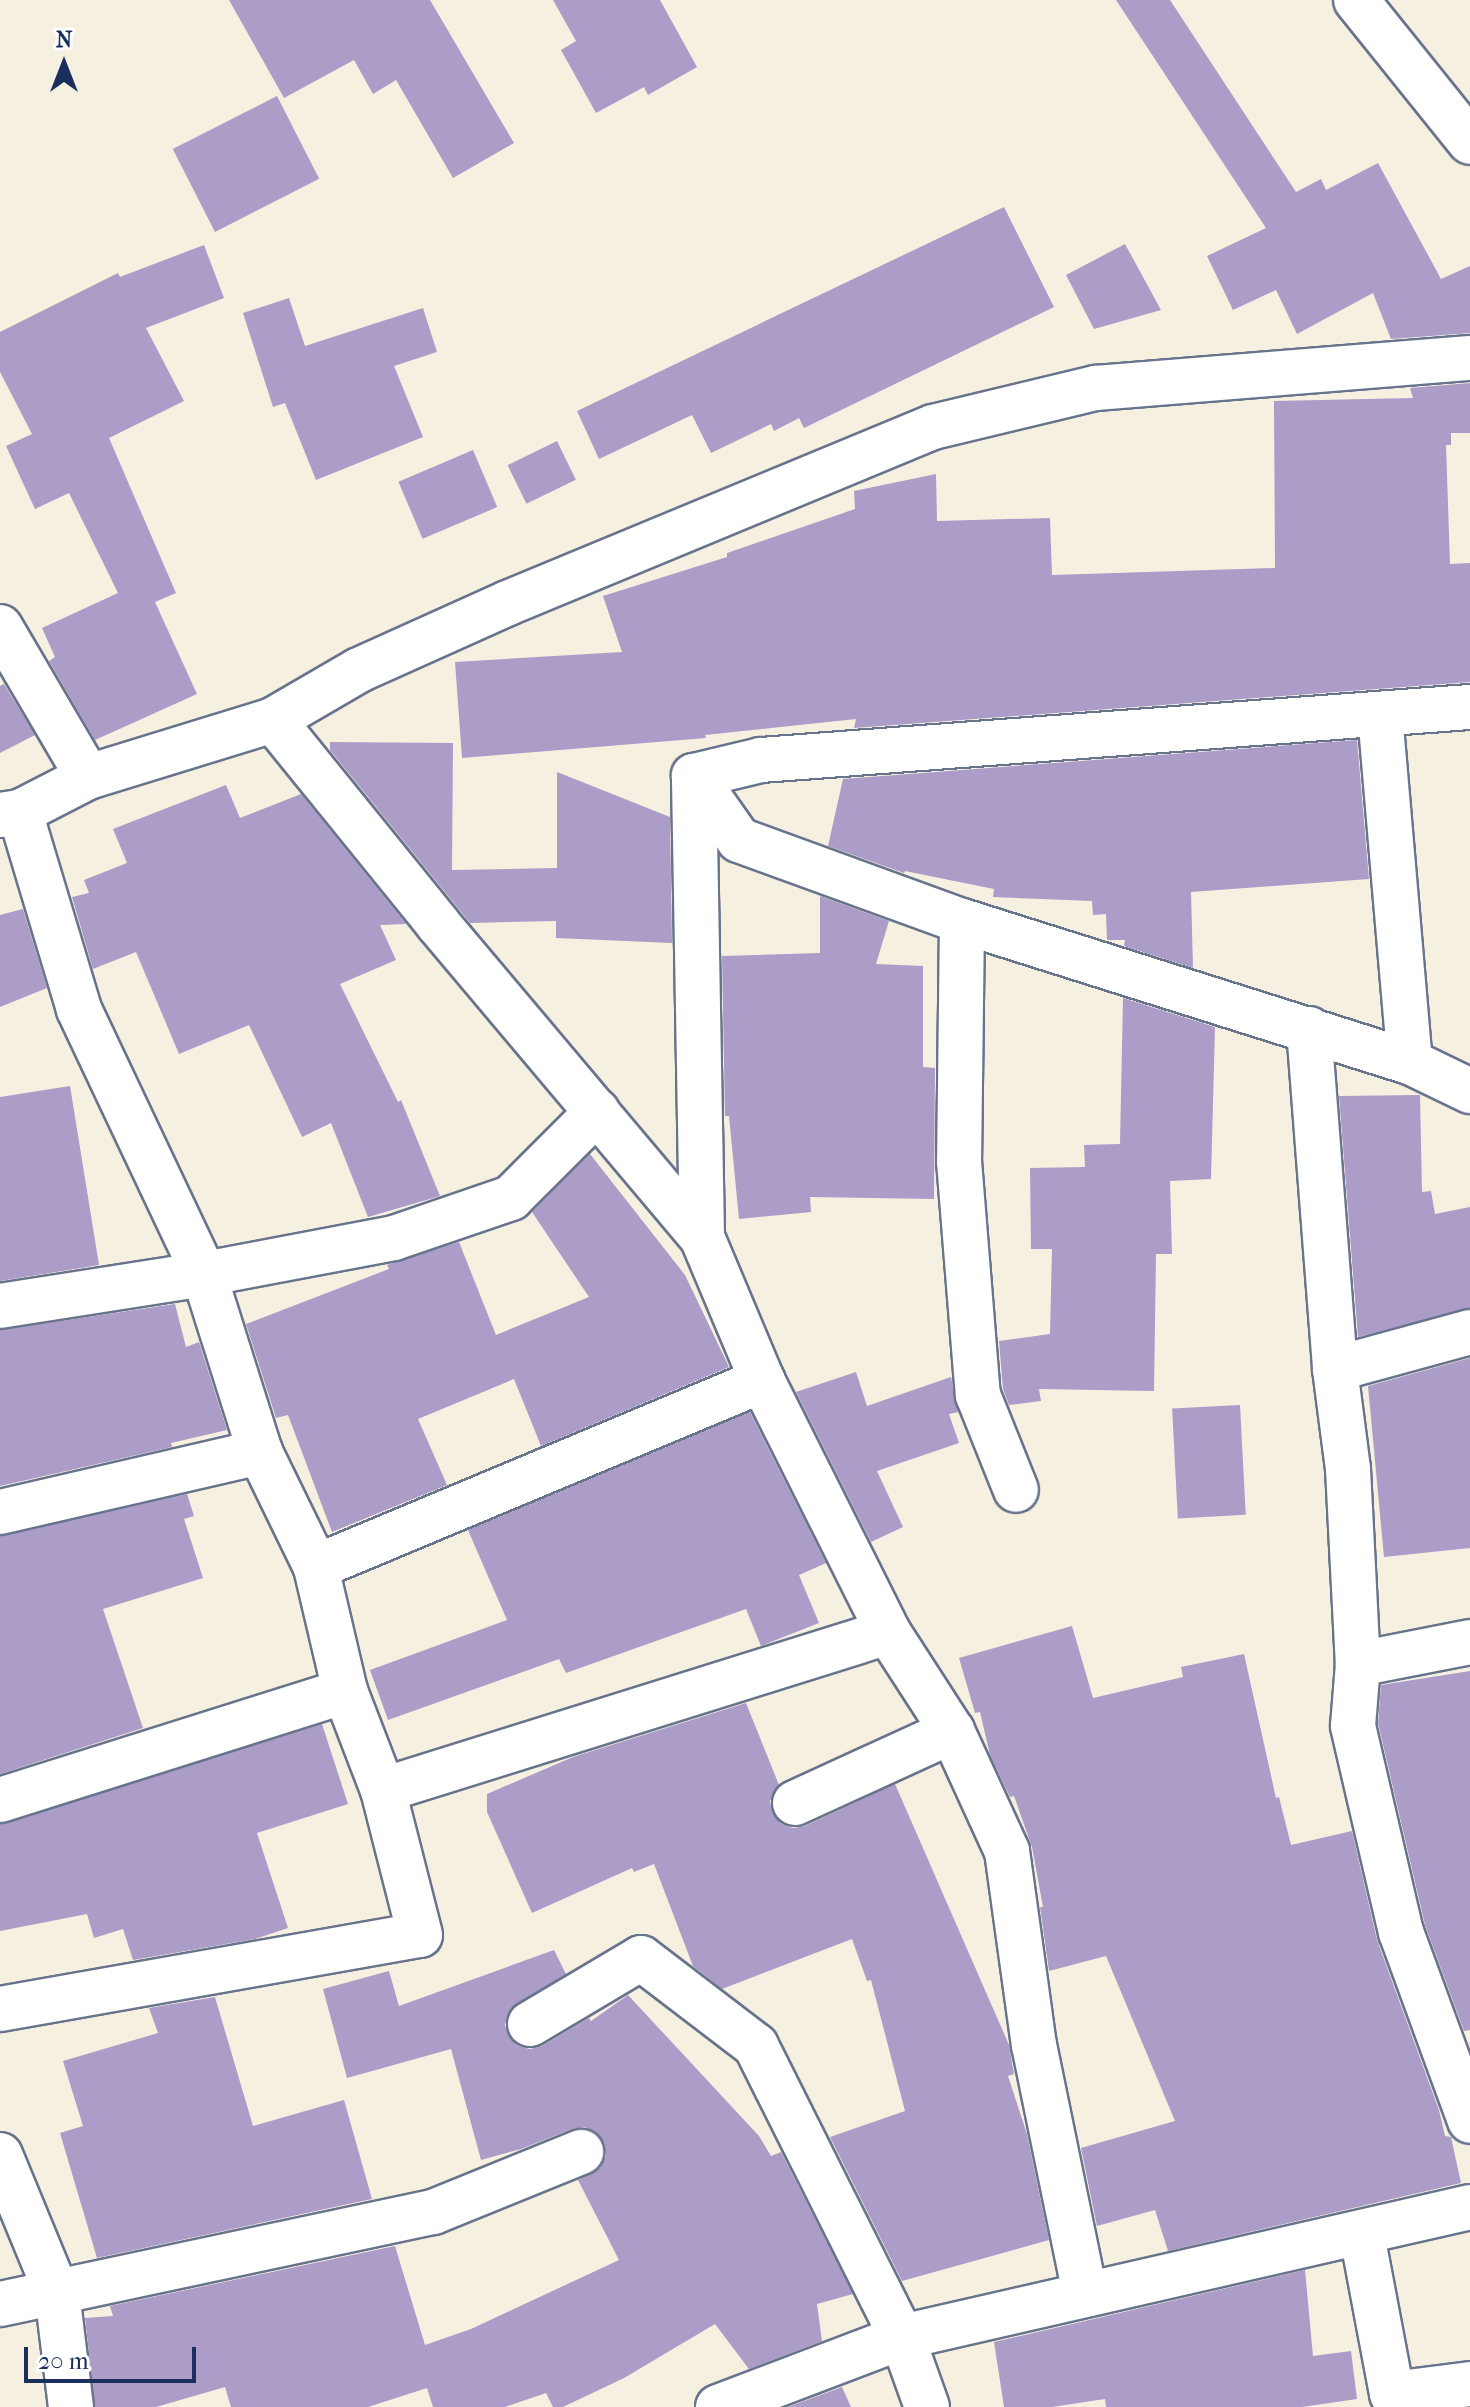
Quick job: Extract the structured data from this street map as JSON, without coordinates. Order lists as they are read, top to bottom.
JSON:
{
  "scale_bar": "20 m",
  "north": "top"
}
